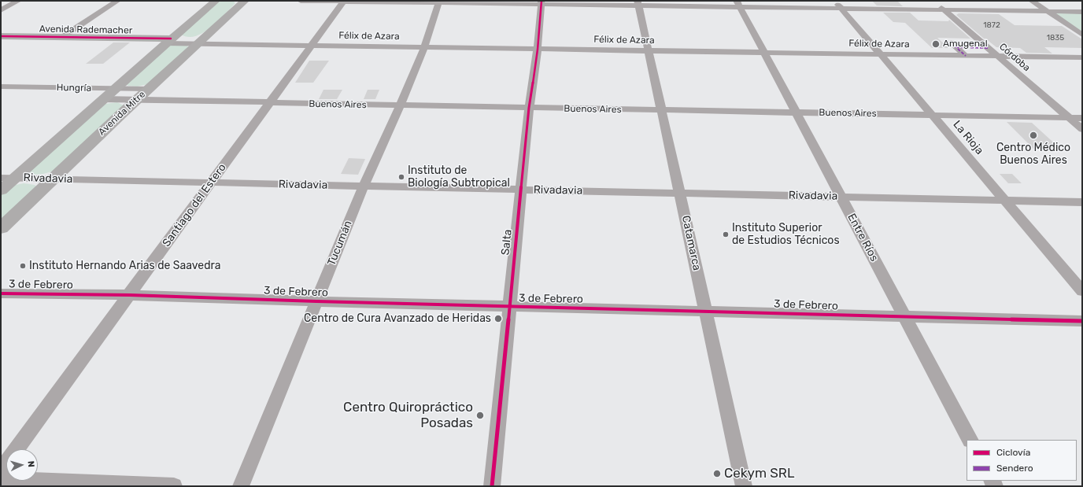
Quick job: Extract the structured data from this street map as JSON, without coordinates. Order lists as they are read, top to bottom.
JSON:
{
  "streets": {
    "main road": ["Avenida Rademacher", "Avenida Mitre"],
    "street": [
      "Félix de Azara",
      "Córdoba",
      "Hungría",
      "Buenos Aires",
      "La Rioja",
      "Rivadavia",
      "Santiago del Estero",
      "Entre Ríos",
      "Salta",
      "Tucumán",
      "Catamarca",
      "3 de Febrero"
    ]
  },
  "crossings": [
    ["Avenida Rademacher", "Félix de Azara"],
    ["Félix de Azara", "Córdoba"],
    ["Félix de Azara", "Avenida Mitre"],
    ["Félix de Azara", "La Rioja"],
    ["Félix de Azara", "Santiago del Estero"],
    ["Félix de Azara", "Entre Ríos"],
    ["Félix de Azara", "Salta"],
    ["Félix de Azara", "Tucumán"],
    ["Félix de Azara", "Catamarca"],
    ["Córdoba", "Buenos Aires"],
    ["Hungría", "Avenida Mitre"],
    ["Buenos Aires", "Avenida Mitre"],
    ["Buenos Aires", "La Rioja"],
    ["Buenos Aires", "Santiago del Estero"],
    ["Buenos Aires", "Entre Ríos"],
    ["Buenos Aires", "Salta"],
    ["Buenos Aires", "Tucumán"],
    ["Buenos Aires", "Catamarca"],
    ["Avenida Mitre", "Rivadavia"],
    ["La Rioja", "Rivadavia"],
    ["Rivadavia", "Santiago del Estero"],
    ["Rivadavia", "Entre Ríos"],
    ["Rivadavia", "Salta"],
    ["Rivadavia", "Tucumán"],
    ["Rivadavia", "Catamarca"],
    ["Santiago del Estero", "3 de Febrero"],
    ["Entre Ríos", "3 de Febrero"],
    ["Salta", "3 de Febrero"],
    ["Tucumán", "3 de Febrero"],
    ["Catamarca", "3 de Febrero"]
  ],
  "places": [
    "Amugenal",
    "Centro Médico Buenos Aires",
    "Instituto de Biología Subtropical",
    "Instituto Superior de Estudios Técnicos",
    "Instituto Hernando Arias de Saavedra",
    "Centro de Cura Avanzado de Heridas",
    "Centro Quiropráctico Posadas",
    "Cekym SRL"
  ],
  "house_numbers": ["1872", "1835"],
  "legend": ["Ciclovía", "Sendero"],
  "north": "right"
}
